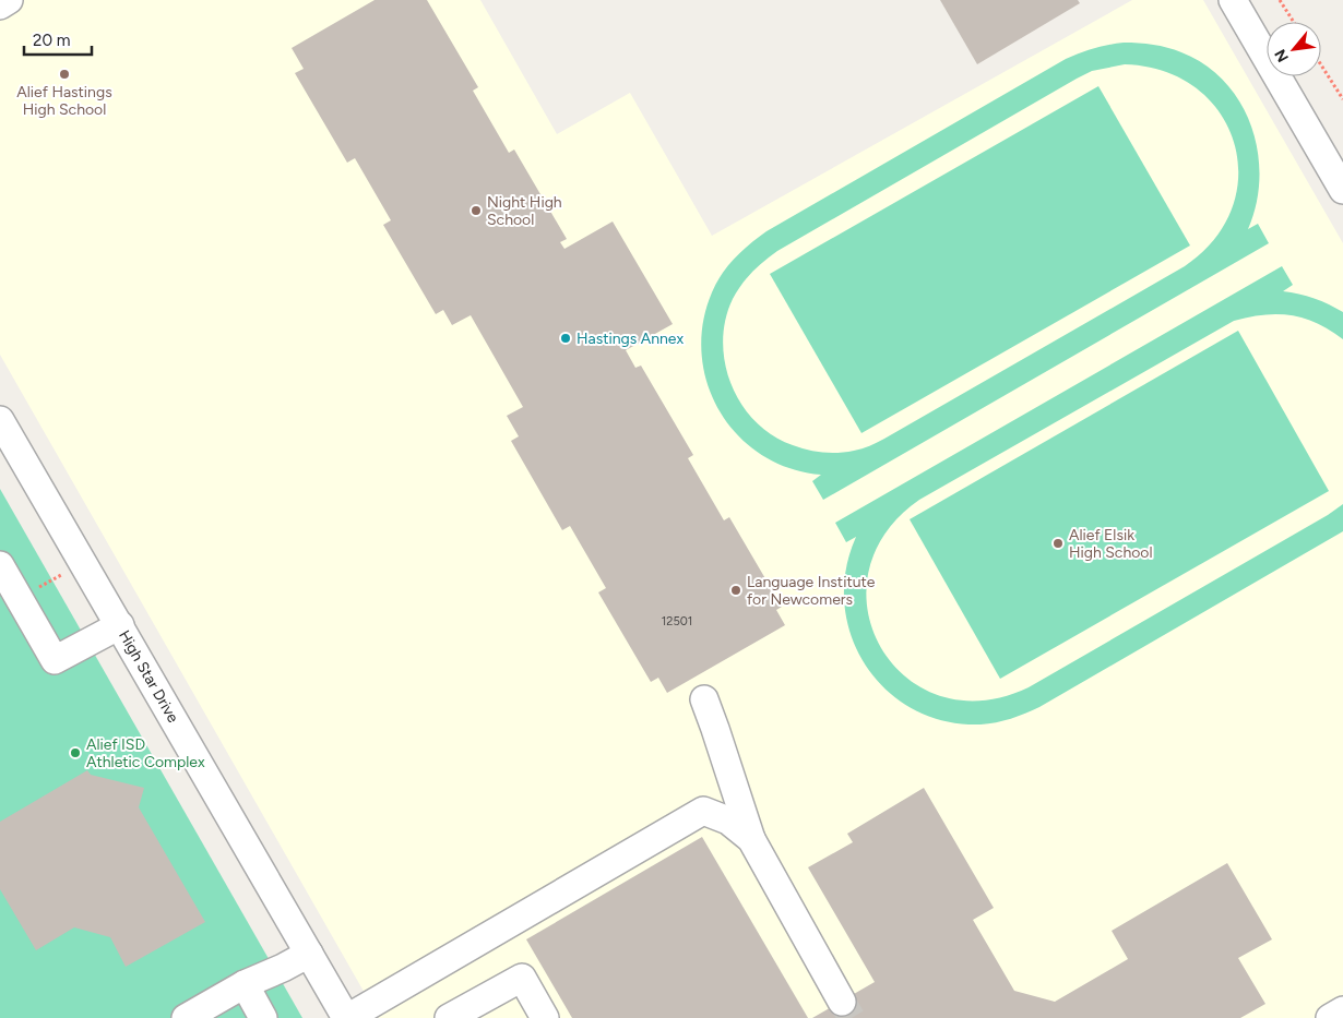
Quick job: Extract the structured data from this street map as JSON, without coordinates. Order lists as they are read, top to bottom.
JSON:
{
  "streets": {
    "street": ["High Star Drive"]
  },
  "places": [
    "Alief Hastings High School",
    "Night High School",
    "Hastings Annex",
    "Alief Elsik High School",
    "Language Institute for Newcomers",
    "Alief ISD Athletic Complex"
  ],
  "house_numbers": ["12501"],
  "scale_bar": "20 m",
  "north": "bottom left"
}
